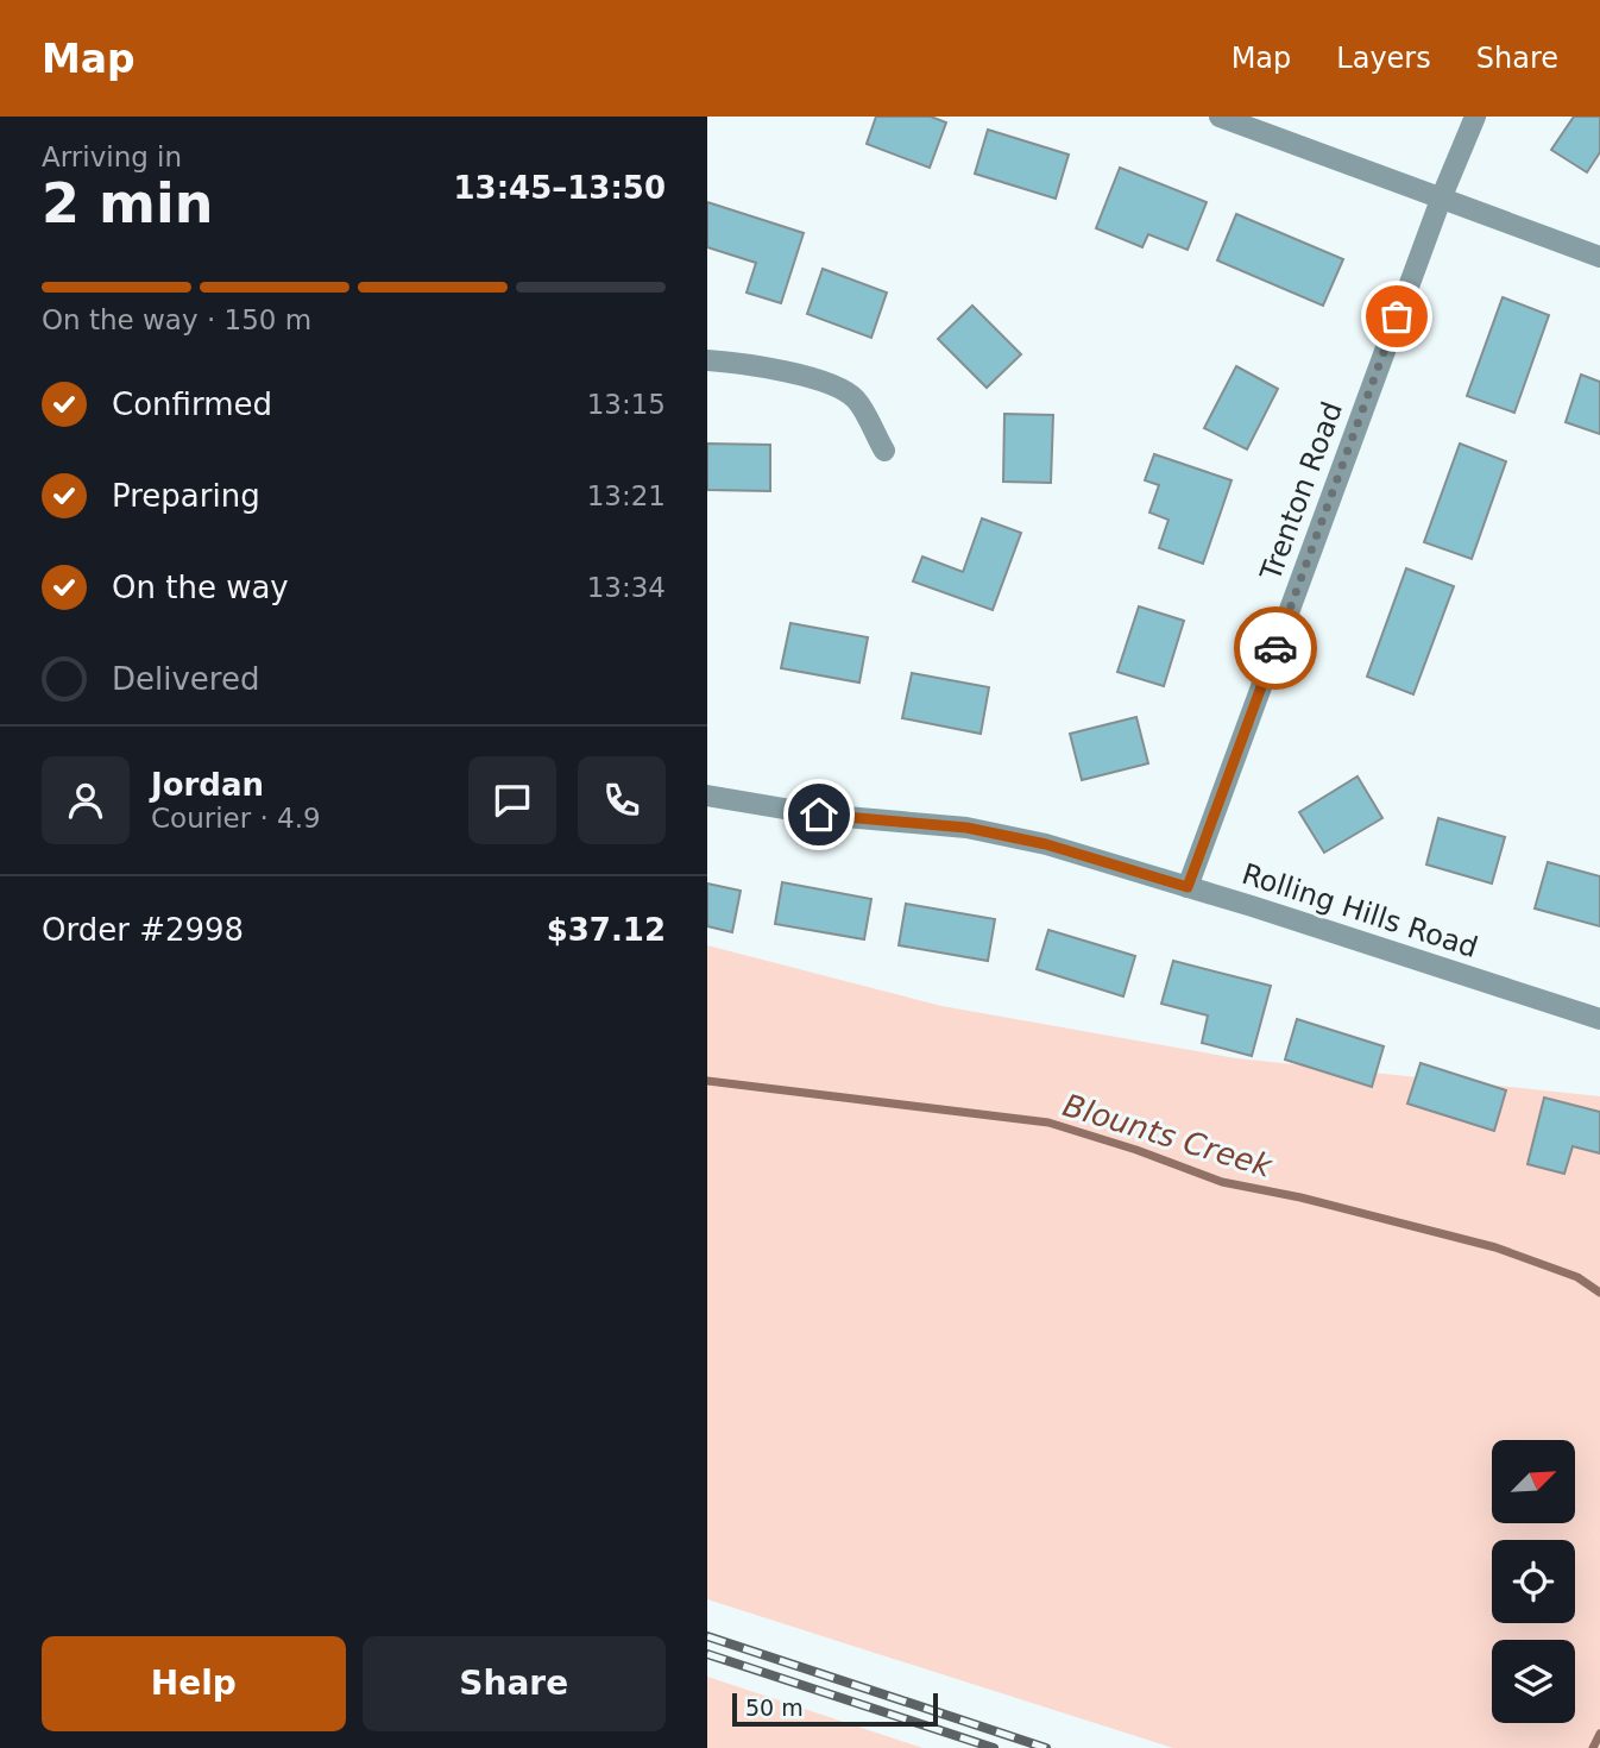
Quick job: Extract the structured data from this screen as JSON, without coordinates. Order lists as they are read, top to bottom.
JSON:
{
  "streets": {
    "street": ["Trenton Road", "Rolling Hills Road"]
  },
  "crossings": [
    ["Trenton Road", "Rolling Hills Road"]
  ],
  "water": ["Blounts Creek"],
  "scale_bar": "50 m",
  "north": "top right",
  "page": {
    "header": "Map",
    "nav": ["Map", "Layers", "Share"],
    "heading": ["2 min", "Arriving in", "13:45–13:50"],
    "panel": [
      "Jordan",
      "Courier · 4.9",
      "Order #2998",
      "$37.12"
    ],
    "bar": "On the way · 150 m",
    "list": [
      ["Confirmed", "13:15"],
      ["Preparing", "13:21"],
      ["On the way", "13:34"],
      "Delivered"
    ],
    "buttons": ["Help", "Share"],
    "scale": "50 m"
  }
}
